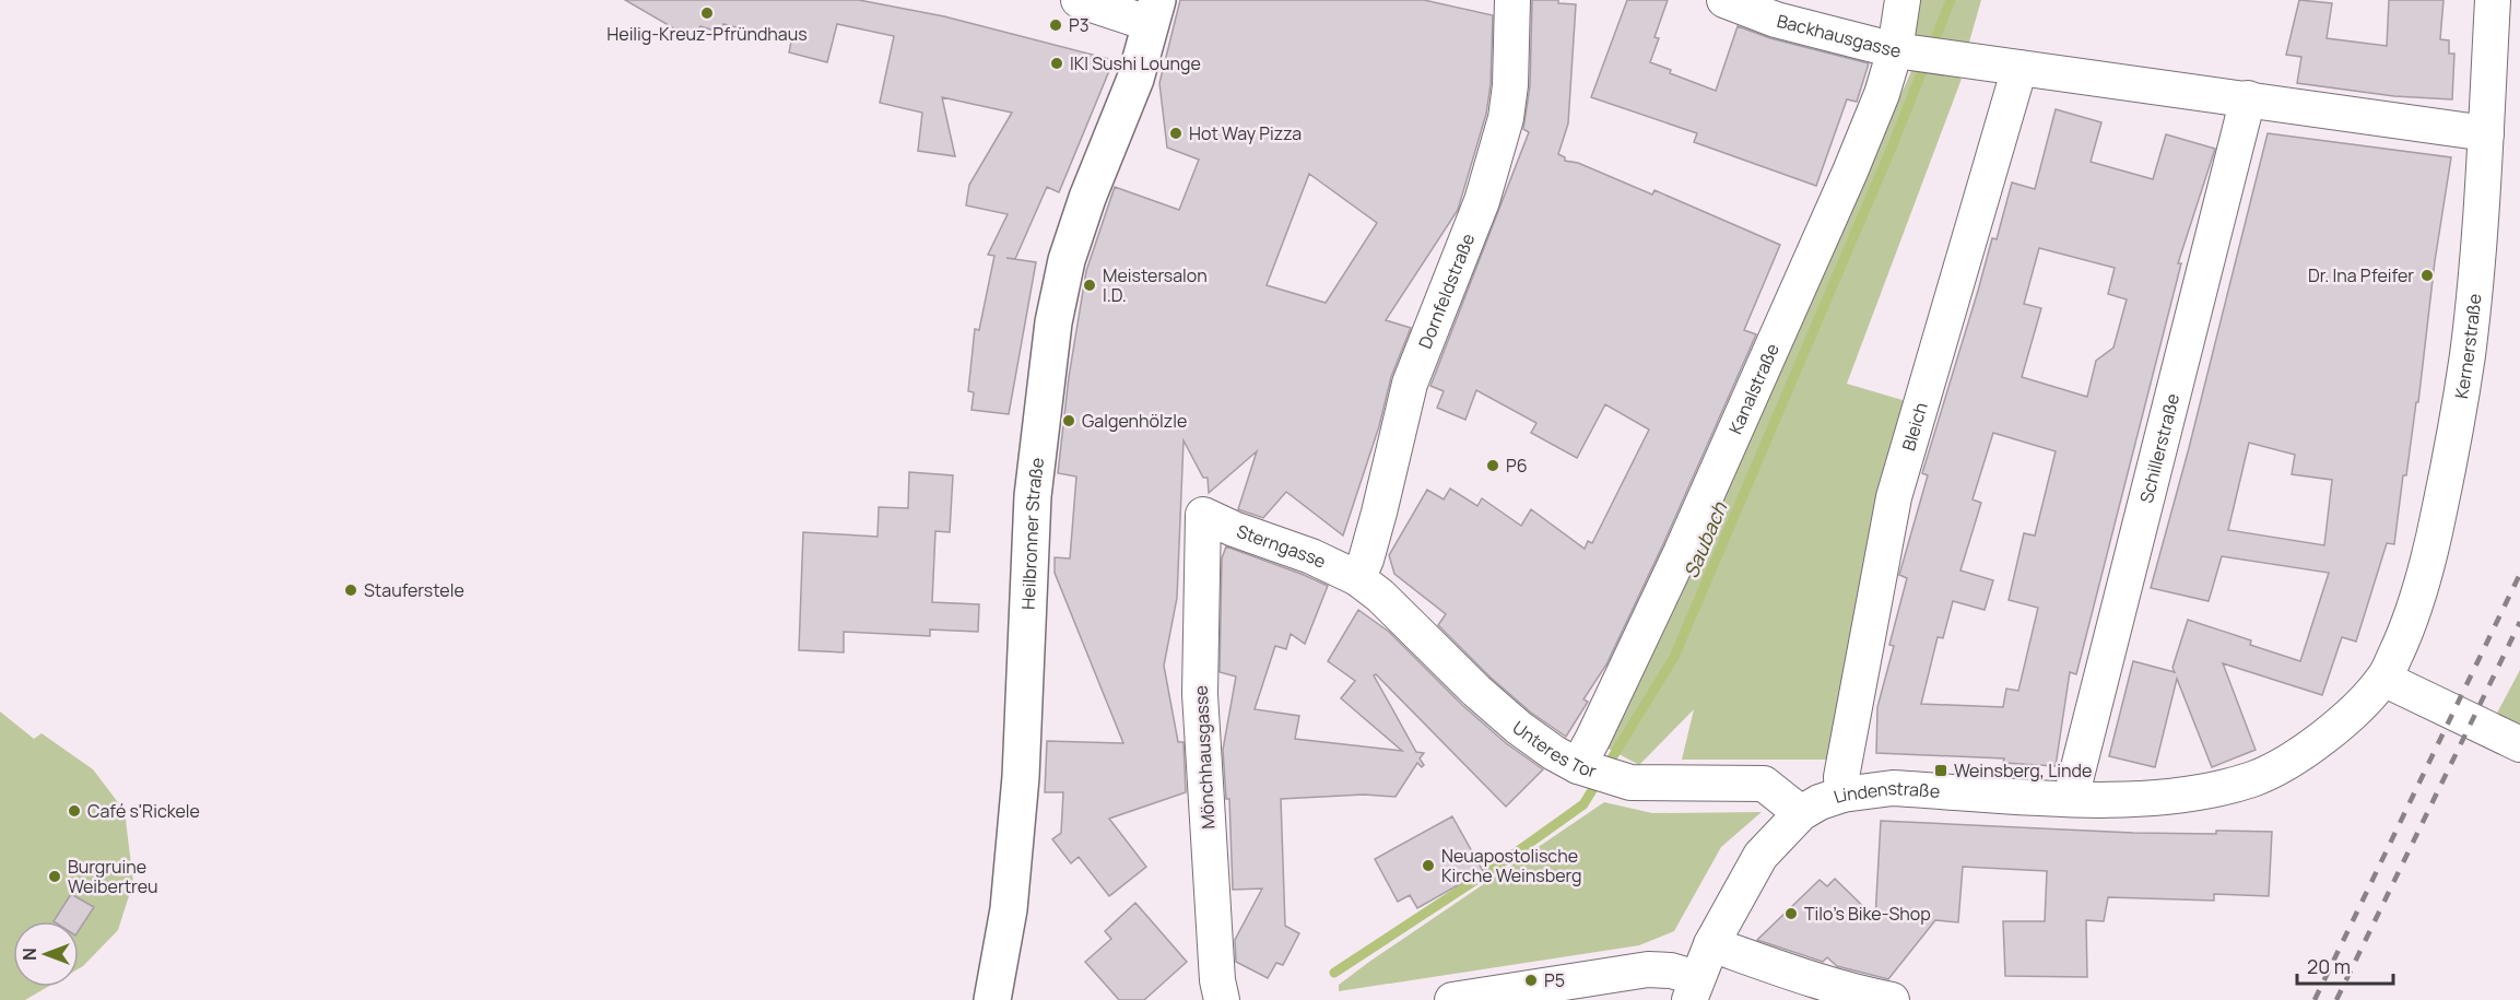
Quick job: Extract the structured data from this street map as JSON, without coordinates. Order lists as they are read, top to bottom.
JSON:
{
  "streets": {
    "street": [
      "Backhausgasse",
      "Dornfeldstraße",
      "Kernerstraße",
      "Kanalstraße",
      "Bleich",
      "Schillerstraße",
      "Heilbronner Straße",
      "Sterngasse",
      "Unteres Tor",
      "Mönchhausgasse",
      "Lindenstraße"
    ]
  },
  "crossings": [
    ["Backhausgasse", "Kanalstraße"],
    ["Dornfeldstraße", "Sterngasse"],
    ["Dornfeldstraße", "Unteres Tor"],
    ["Kernerstraße", "Lindenstraße"],
    ["Kanalstraße", "Unteres Tor"],
    ["Bleich", "Lindenstraße"],
    ["Schillerstraße", "Lindenstraße"],
    ["Sterngasse", "Unteres Tor"],
    ["Sterngasse", "Mönchhausgasse"],
    ["Unteres Tor", "Lindenstraße"]
  ],
  "water": ["Saubach"],
  "places": {
    "other": [
      "Heilig-Kreuz-Pfründhaus",
      "P3",
      "IKI Sushi Lounge",
      "Hot Way Pizza",
      "Dr. Ina Pfeifer",
      "Meistersalon I.D.",
      "Galgenhölzle",
      "P6",
      "Stauferstele",
      "Café s'Rickele",
      "Neuapostolische Kirche Weinsberg",
      "Burgruine Weibertreu",
      "Tilo's Bike-Shop",
      "P5"
    ],
    "transit": ["Weinsberg, Linde"]
  },
  "scale_bar": "20 m",
  "north": "left"
}
